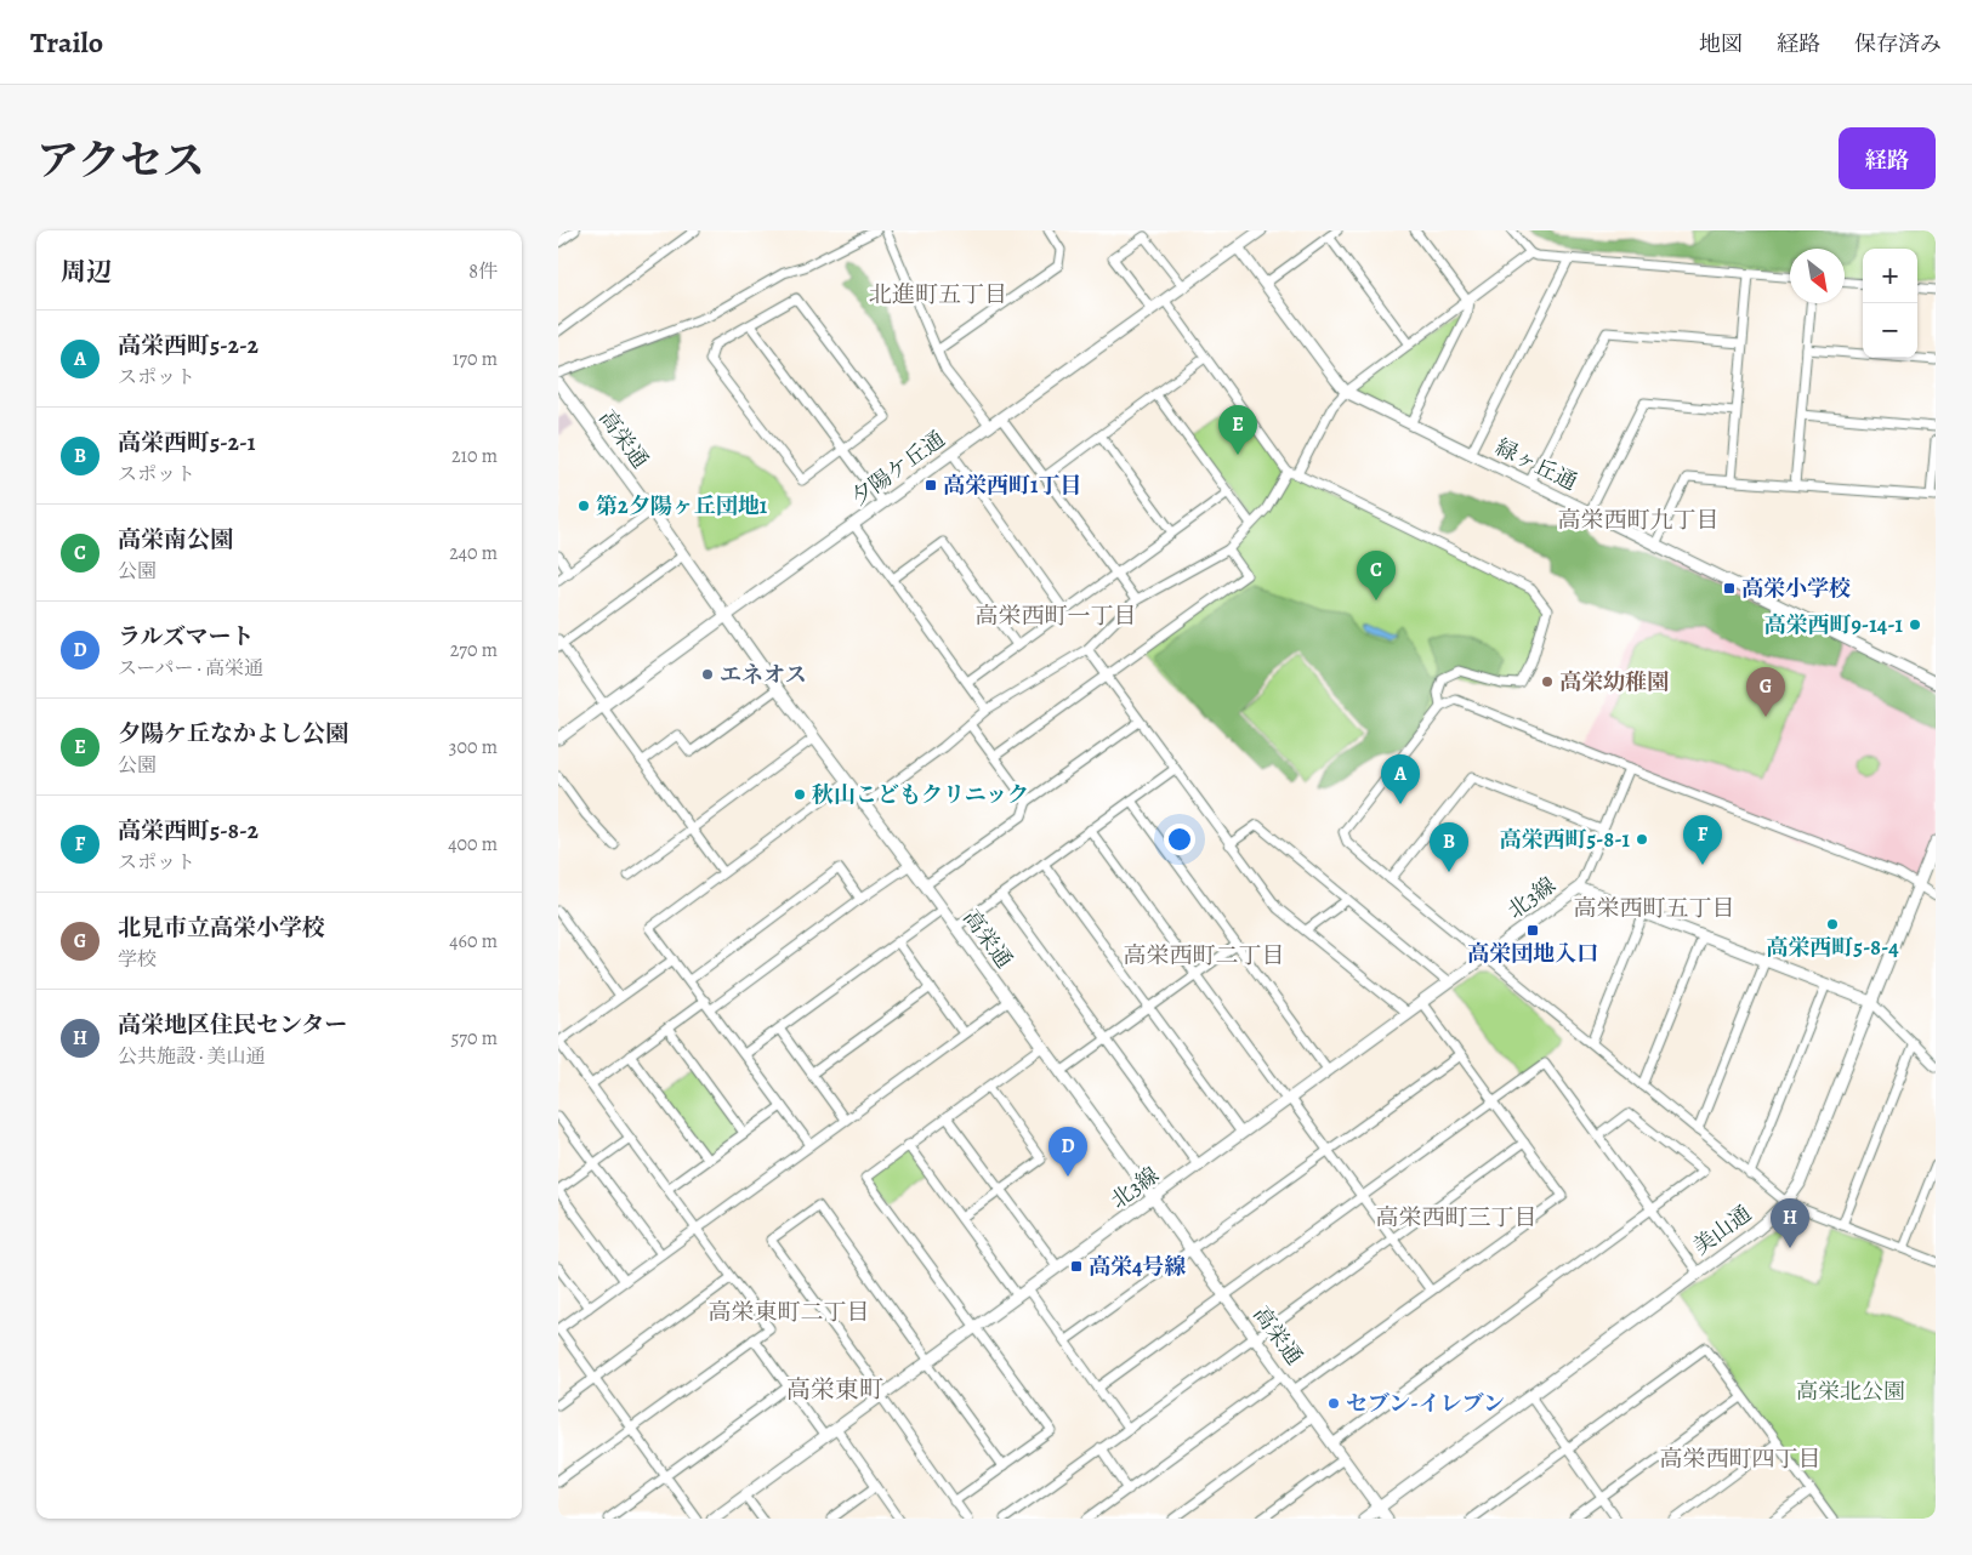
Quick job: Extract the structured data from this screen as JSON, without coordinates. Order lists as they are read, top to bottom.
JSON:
{
  "streets": {
    "street": [
      "高栄通",
      "緑ヶ丘通",
      "夕陽ケ丘通",
      "北3線",
      "美山通"
    ]
  },
  "crossings": [
    ["高栄通", "夕陽ケ丘通"],
    ["高栄通", "北3線"],
    ["高栄通", "美山通"],
    ["緑ヶ丘通", "夕陽ケ丘通"]
  ],
  "districts": [
    "北進町五丁目",
    "高栄西町九丁目",
    "高栄西町一丁目",
    "高栄西町五丁目",
    "高栄西町二丁目",
    "高栄西町三丁目",
    "高栄東町二丁目",
    "高栄東町",
    "高栄西町四丁目"
  ],
  "parks": ["高栄北公園"],
  "places": {
    "transit": [
      "高栄西町1丁目",
      "高栄小学校",
      "高栄団地入口",
      "高栄4号線"
    ],
    "other": [
      "第2夕陽ヶ丘団地1",
      "高栄西町9-14-1",
      "エネオス",
      "高栄幼稚園",
      "秋山こどもクリニック",
      "高栄西町5-8-1",
      "高栄西町5-8-4",
      "セブン-イレブン"
    ]
  },
  "north": "bottom right",
  "page": {
    "header": "Trailo",
    "nav": ["地図", "経路", "保存済み"],
    "title": "アクセス",
    "buttons": "経路",
    "heading": ["周辺", "8件"],
    "map_buttons": ["+", "−"],
    "list": [
      {
        "mark": "A",
        "name": "高栄西町5-2-2",
        "note": "スポット",
        "value": "170 m"
      },
      {
        "mark": "B",
        "name": "高栄西町5-2-1",
        "note": "スポット",
        "value": "210 m"
      },
      {
        "mark": "C",
        "name": "高栄南公園",
        "note": "公園",
        "value": "240 m"
      },
      {
        "mark": "D",
        "name": "ラルズマート",
        "note": "スーパー · 高栄通",
        "value": "270 m"
      },
      {
        "mark": "E",
        "name": "夕陽ケ丘なかよし公園",
        "note": "公園",
        "value": "300 m"
      },
      {
        "mark": "F",
        "name": "高栄西町5-8-2",
        "note": "スポット",
        "value": "400 m"
      },
      {
        "mark": "G",
        "name": "北見市立高栄小学校",
        "note": "学校",
        "value": "460 m"
      },
      {
        "mark": "H",
        "name": "高栄地区住民センター",
        "note": "公共施設 · 美山通",
        "value": "570 m"
      }
    ],
    "pins": [
      "E",
      "C",
      "G",
      "A",
      "F",
      "B",
      "D",
      "H"
    ]
  }
}
